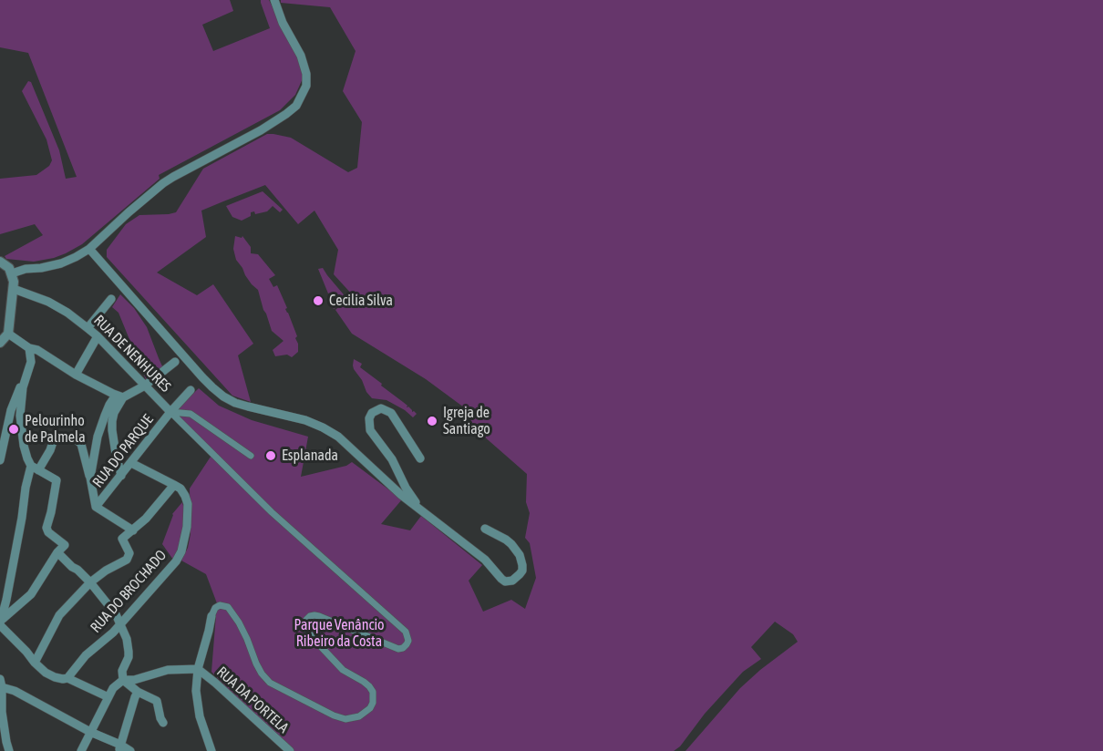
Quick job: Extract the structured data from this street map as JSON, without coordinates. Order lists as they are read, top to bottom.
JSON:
{
  "streets": {
    "street": [
      "RUA DE NENHURES",
      "RUA DO PARQUE",
      "RUA DO BROCHADO",
      "RUA DA PORTELA"
    ]
  },
  "crossings": [
    ["RUA DE NENHURES", "RUA DO PARQUE"]
  ],
  "parks": ["Parque Venâncio Ribeiro da Costa"],
  "places": [
    "Cecilia Silva",
    "Igreja de Santiago",
    "Pelourinho de Palmela",
    "Esplanada"
  ]
}
